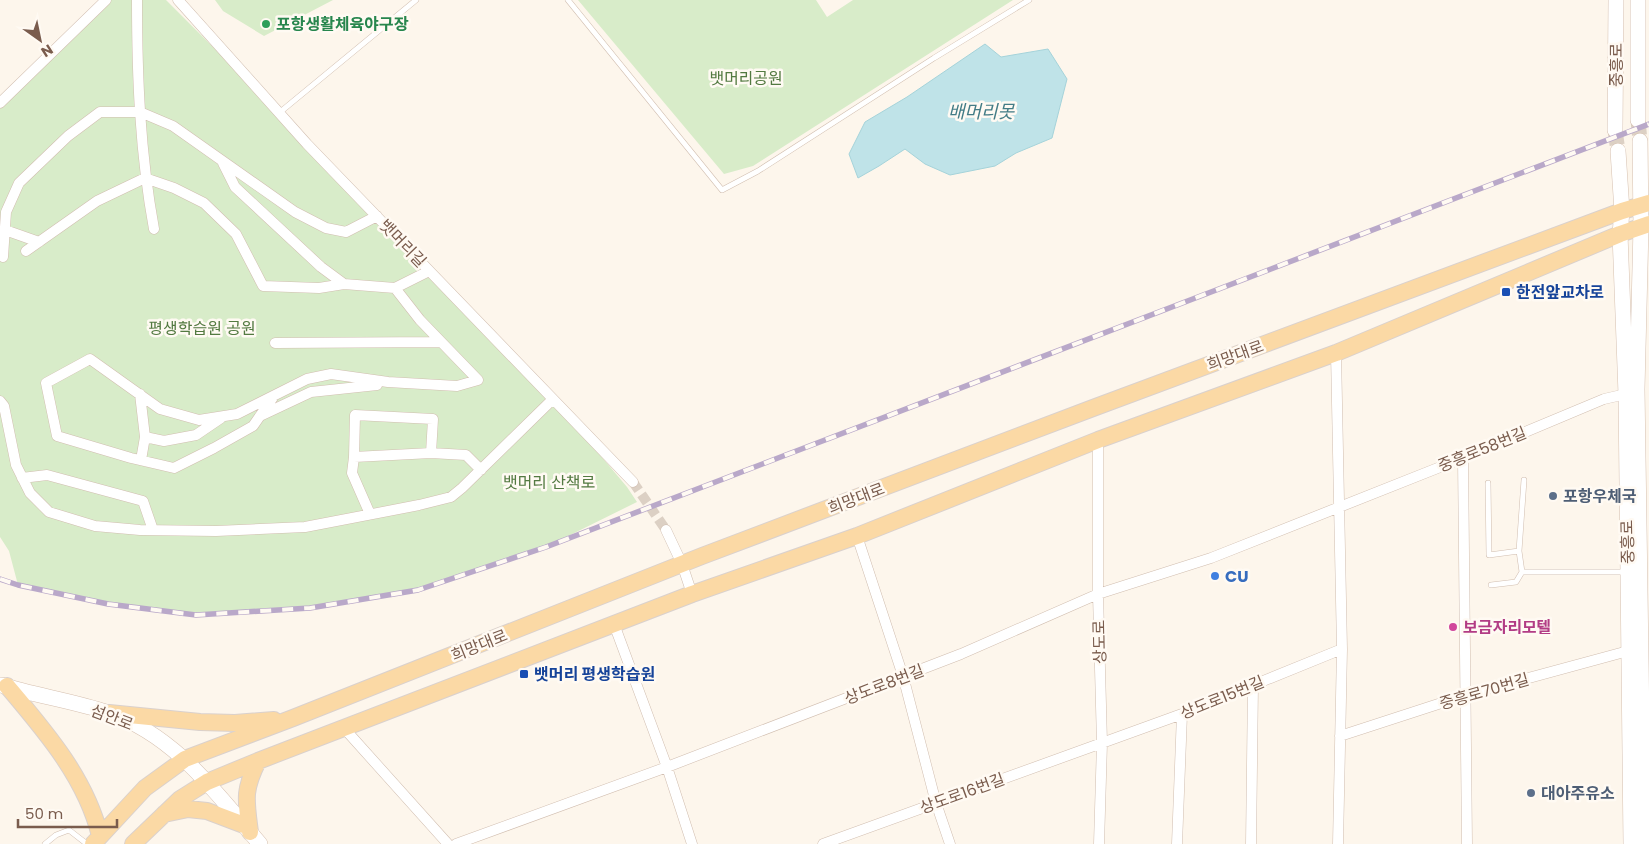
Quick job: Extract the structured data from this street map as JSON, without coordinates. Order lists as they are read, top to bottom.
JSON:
{
  "streets": {
    "main road": ["중흥로", "희망대로", "섬안로"],
    "street": [
      "뱃머리길",
      "중흥로58번길",
      "상도로",
      "상도로8번길",
      "중흥로70번길",
      "상도로15번길",
      "상도로16번길"
    ]
  },
  "crossings": [
    ["중흥로", "희망대로"],
    ["중흥로", "중흥로58번길"],
    ["중흥로", "중흥로70번길"],
    ["희망대로", "상도로"],
    ["희망대로", "섬안로"],
    ["중흥로58번길", "상도로"],
    ["중흥로58번길", "상도로8번길"],
    ["상도로", "상도로8번길"],
    ["상도로", "상도로15번길"],
    ["상도로", "상도로16번길"],
    ["상도로15번길", "상도로16번길"]
  ],
  "water": ["배머리못"],
  "parks": ["뱃머리공원", "평생학습원 공원", "뱃머리 산책로"],
  "places": {
    "other": [
      "포항생활체육야구장",
      "포항우체국",
      "CU",
      "보금자리모텔",
      "대아주유소"
    ],
    "transit": ["한전앞교차로", "뱃머리 평생학습원"]
  },
  "scale_bar": "50 m",
  "north": "bottom right"
}
